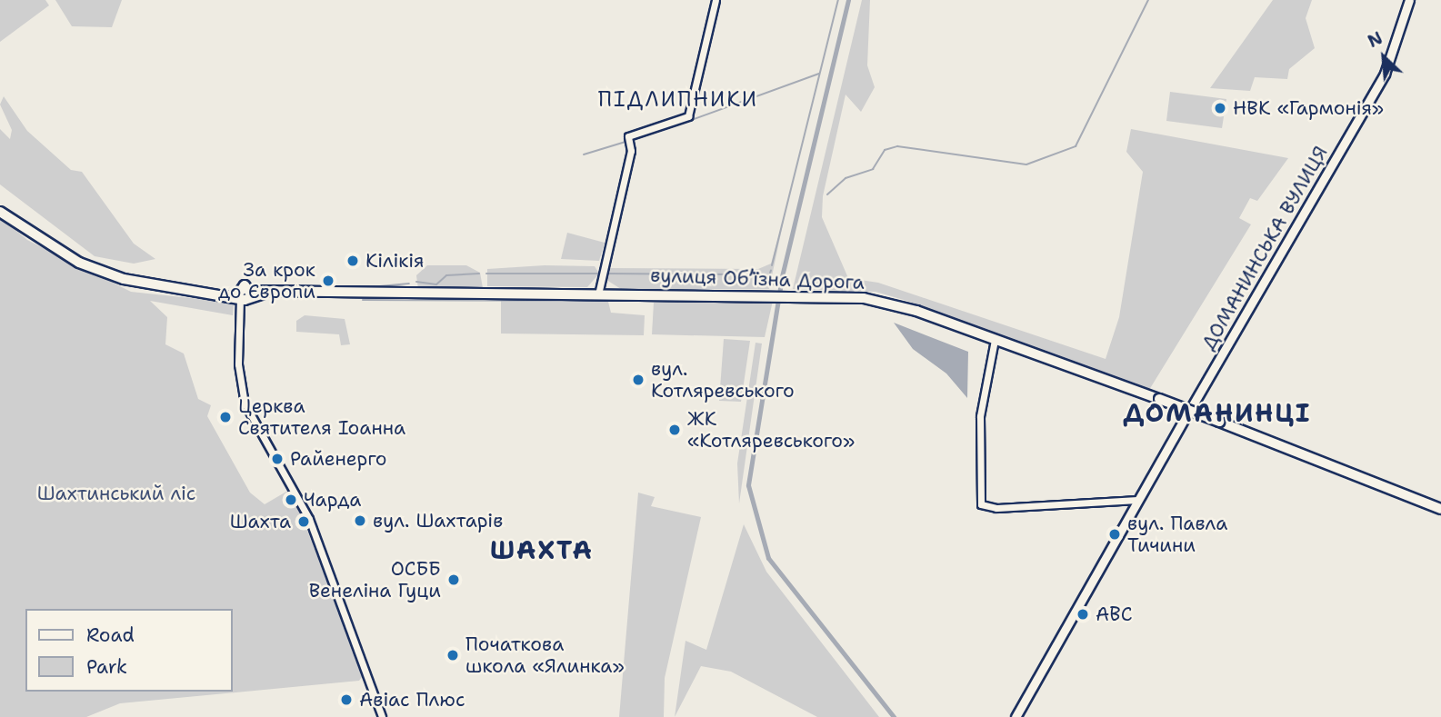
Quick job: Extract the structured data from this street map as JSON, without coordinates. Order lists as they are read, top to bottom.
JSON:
{
  "streets": {
    "highway": ["вулиця Обʼїзна Дорога"],
    "main road": ["ДОМАНИНСЬКА ВУЛИЦЯ"]
  },
  "districts": ["ПІДЛИПНИКИ", "ДОМАНИНЦІ", "ШАХТА"],
  "parks": ["Шахтинський ліс"],
  "places": [
    "НВК «Гармонія»",
    "Кілікія",
    "За крок до Європи",
    "вул. Котляревського",
    "Церква Святителя Іоанна",
    "ЖК «Котляревського»",
    "Райенерго",
    "Чарда",
    "вул. Шахтарів",
    "Шахта",
    "вул. Павла Тичини",
    "ОСББ Венеліна Гуци",
    "ABC",
    "Початкова школа «Ялинка»",
    "Авіас Плюс"
  ],
  "legend": ["Road", "Park"],
  "north": "top left"
}
